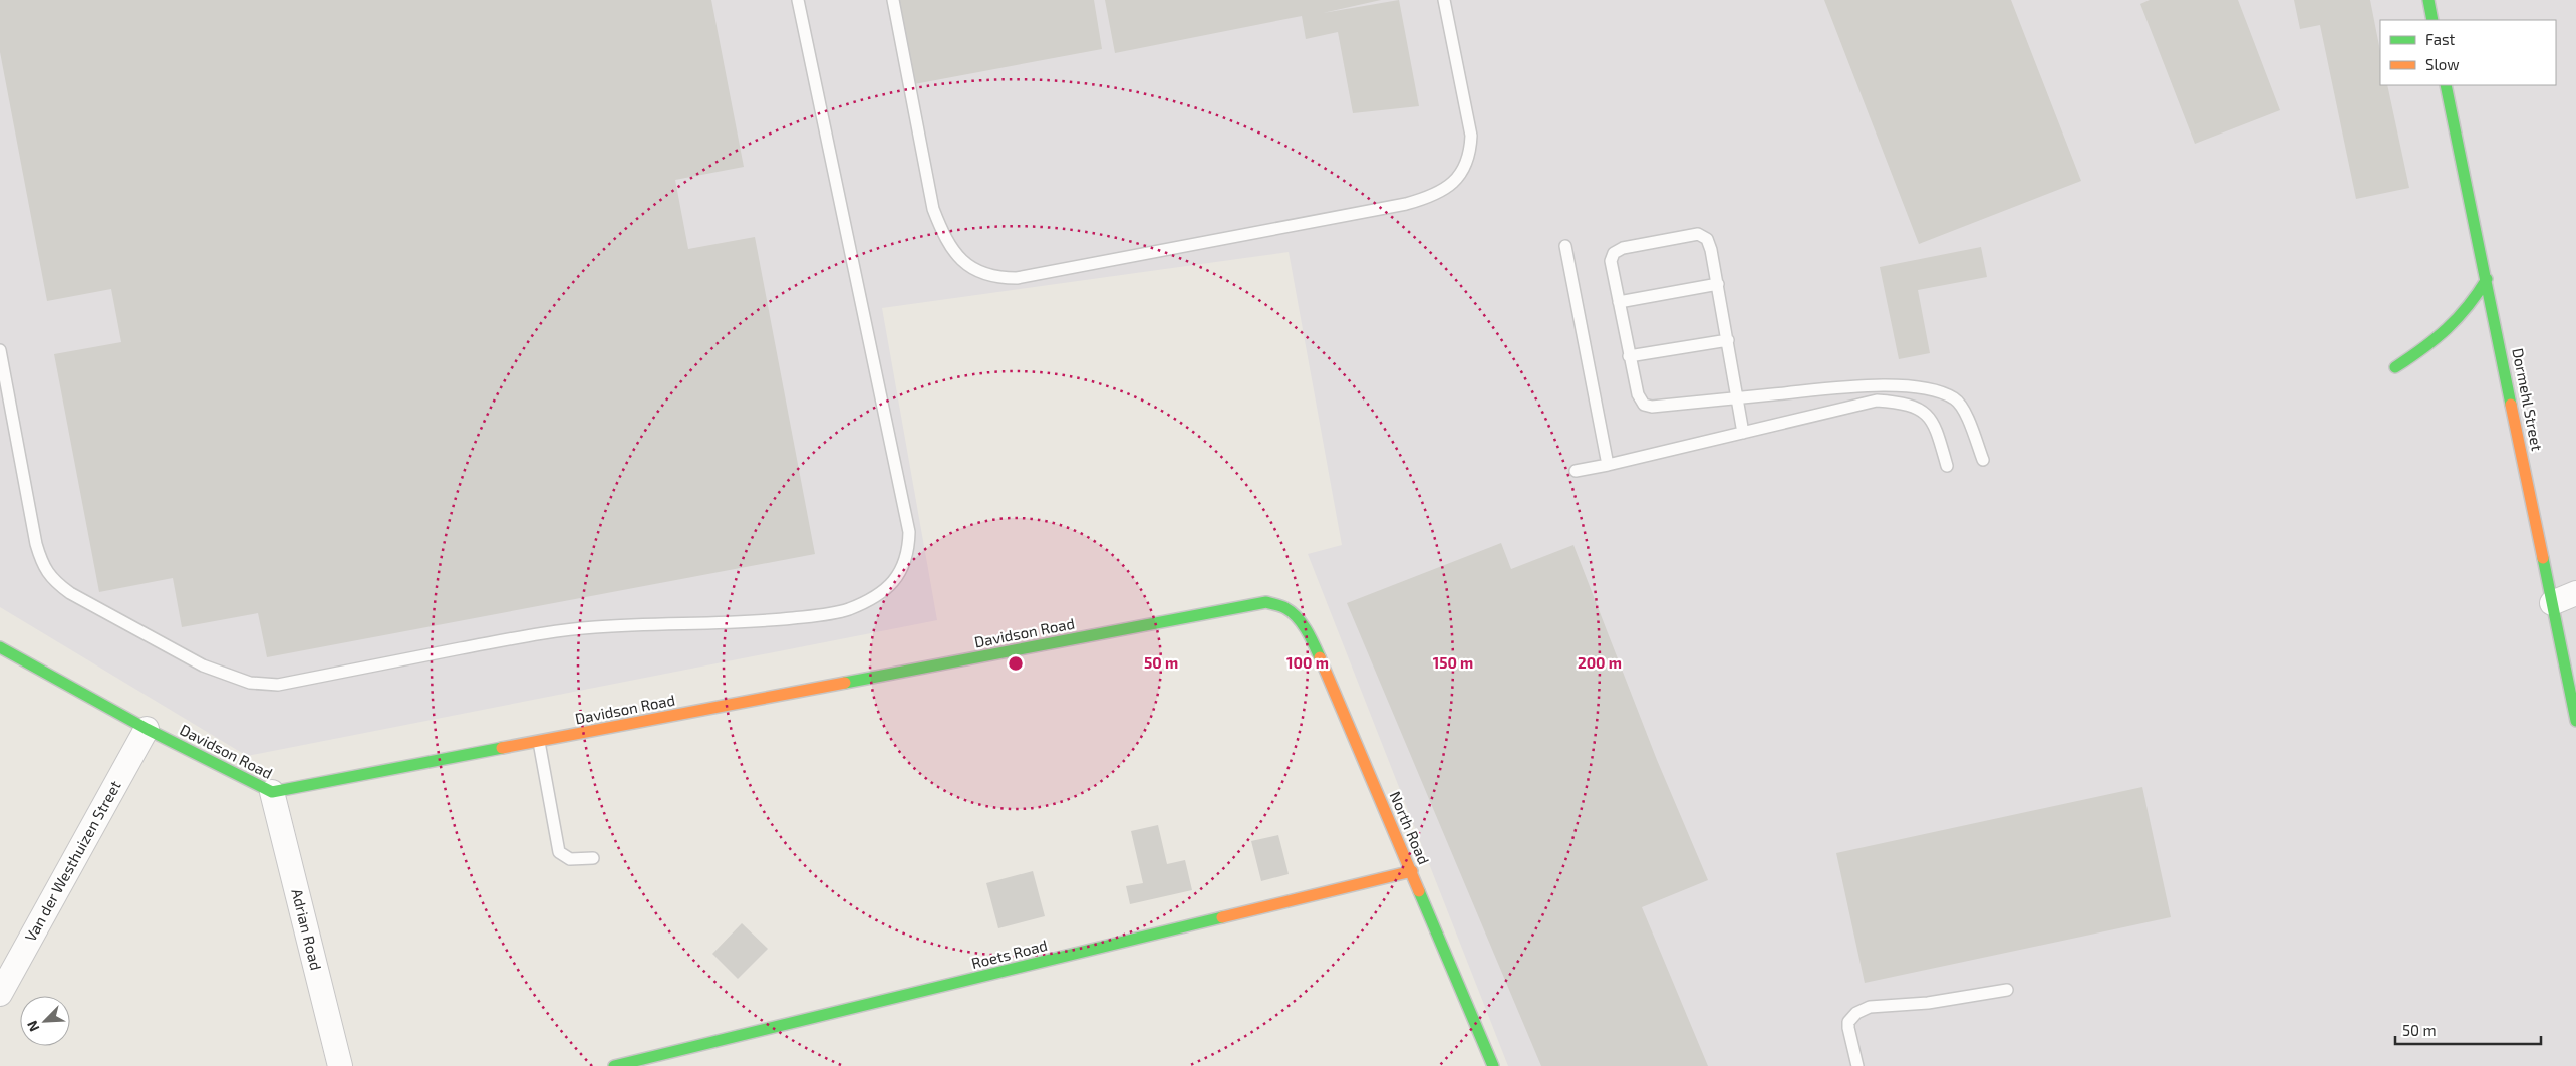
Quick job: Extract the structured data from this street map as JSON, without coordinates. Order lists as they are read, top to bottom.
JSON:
{
  "streets": {
    "street": [
      "Dormehl Street",
      "Davidson Road",
      "North Road",
      "Van der Westhuizen Street",
      "Adrian Road",
      "Roets Road"
    ]
  },
  "crossings": [
    ["Davidson Road", "North Road"],
    ["Davidson Road", "Van der Westhuizen Street"],
    ["Davidson Road", "Adrian Road"],
    ["North Road", "Roets Road"]
  ],
  "legend": ["Fast", "Slow"],
  "scale_bar": "50 m",
  "north": "bottom left",
  "rings": [
    "50 m",
    "100 m",
    "150 m",
    "200 m"
  ]
}
